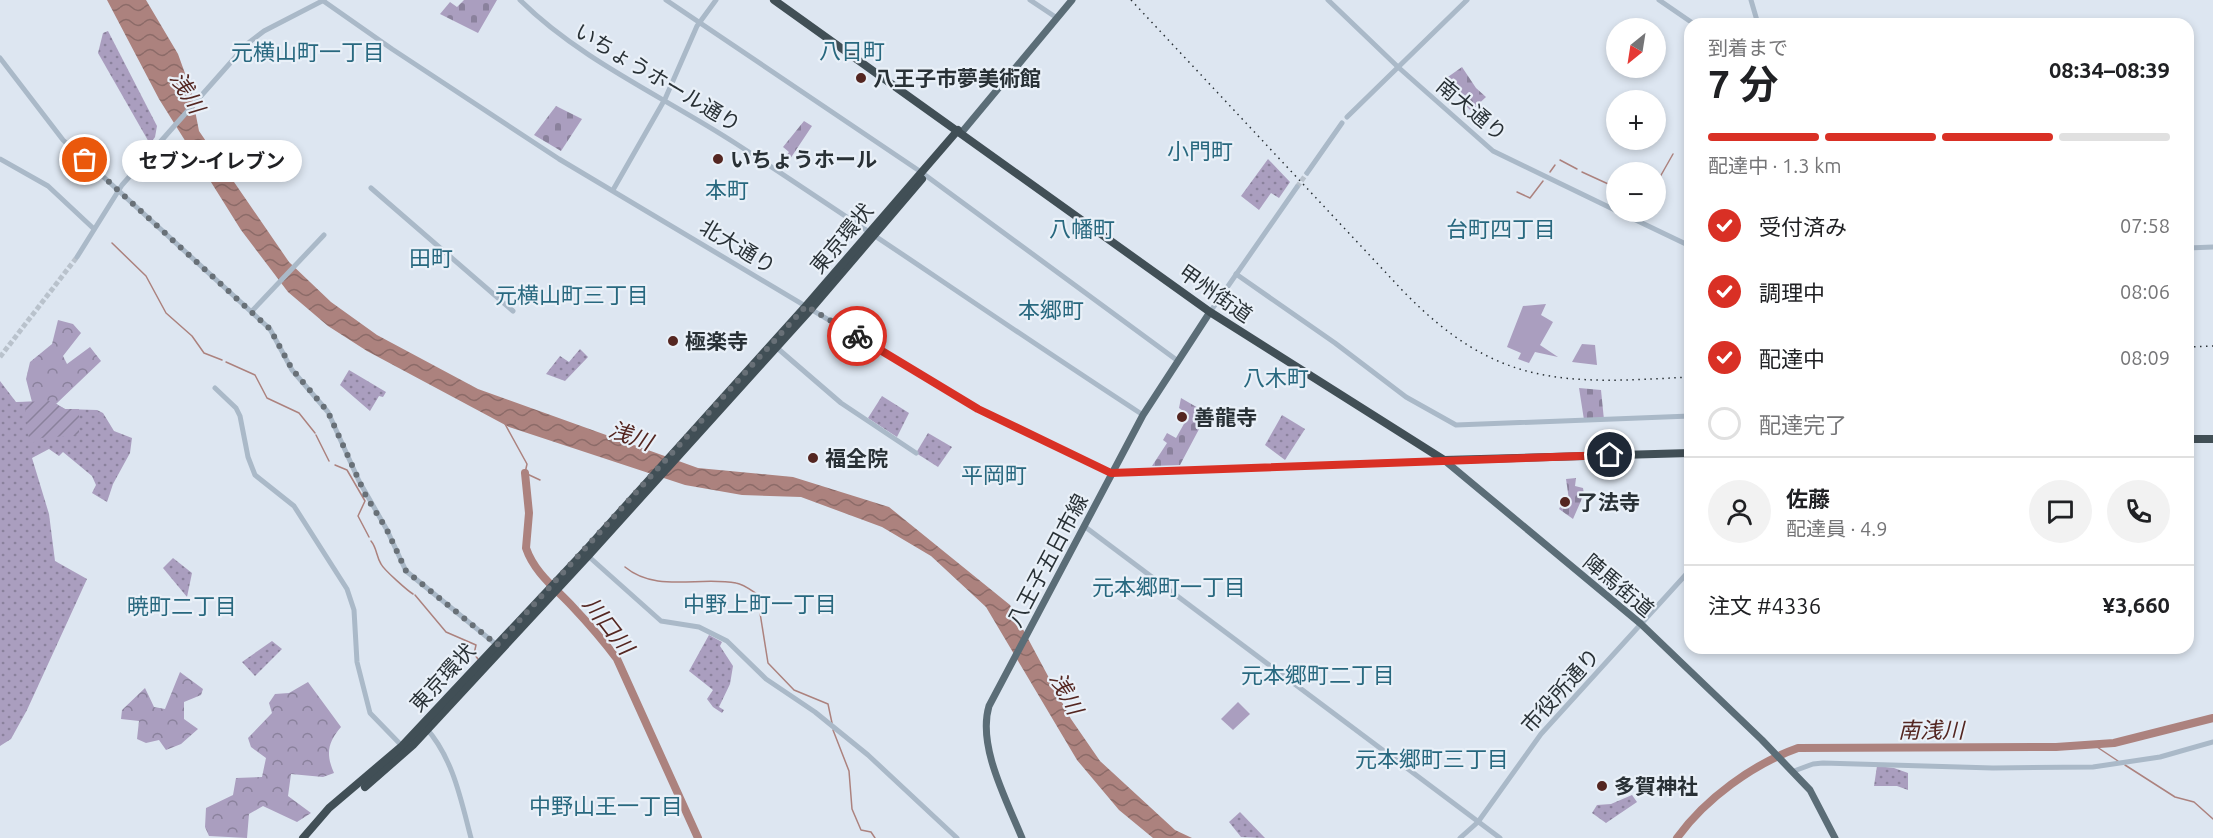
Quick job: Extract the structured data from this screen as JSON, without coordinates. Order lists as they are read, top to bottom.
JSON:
{
  "streets": {
    "highway": ["東京環状", "甲州街道"],
    "main road": ["八王子五日市線", "陣馬街道"],
    "street": [
      "いちょうホール通り",
      "南大通り",
      "北大通り",
      "市役所通り"
    ]
  },
  "crossings": [
    ["いちょうホール通り", "東京環状"],
    ["いちょうホール通り", "八王子五日市線"],
    ["東京環状", "北大通り"],
    ["東京環状", "甲州街道"],
    ["北大通り", "甲州街道"],
    ["北大通り", "八王子五日市線"],
    ["北大通り", "陣馬街道"],
    ["甲州街道", "八王子五日市線"],
    ["甲州街道", "陣馬街道"],
    ["陣馬街道", "市役所通り"]
  ],
  "districts": [
    "八日町",
    "元横山町一丁目",
    "小門町",
    "本町",
    "八幡町",
    "台町四丁目",
    "田町",
    "元横山町三丁目",
    "本郷町",
    "八木町",
    "平岡町",
    "元本郷町一丁目",
    "中野上町一丁目",
    "暁町二丁目",
    "元本郷町二丁目",
    "元本郷町三丁目",
    "中野山王一丁目"
  ],
  "water": ["浅川", "川口川", "南浅川"],
  "places": [
    "八王子市夢美術館",
    "いちょうホール",
    "セブン-イレブン",
    "極楽寺",
    "善龍寺",
    "福全院",
    "了法寺",
    "多賀神社"
  ],
  "north": "bottom left",
  "page": {
    "map_buttons": ["+", "−"],
    "heading": ["7 分", "到着まで", "08:34–08:39"],
    "panel": [
      "佐藤",
      "配達員 · 4.9",
      "注文 #4336",
      "¥3,660"
    ],
    "bar": "配達中 · 1.3 km",
    "bubble": "セブン-イレブン",
    "list": [
      ["受付済み", "07:58"],
      ["調理中", "08:06"],
      ["配達中", "08:09"],
      "配達完了"
    ]
  }
}
